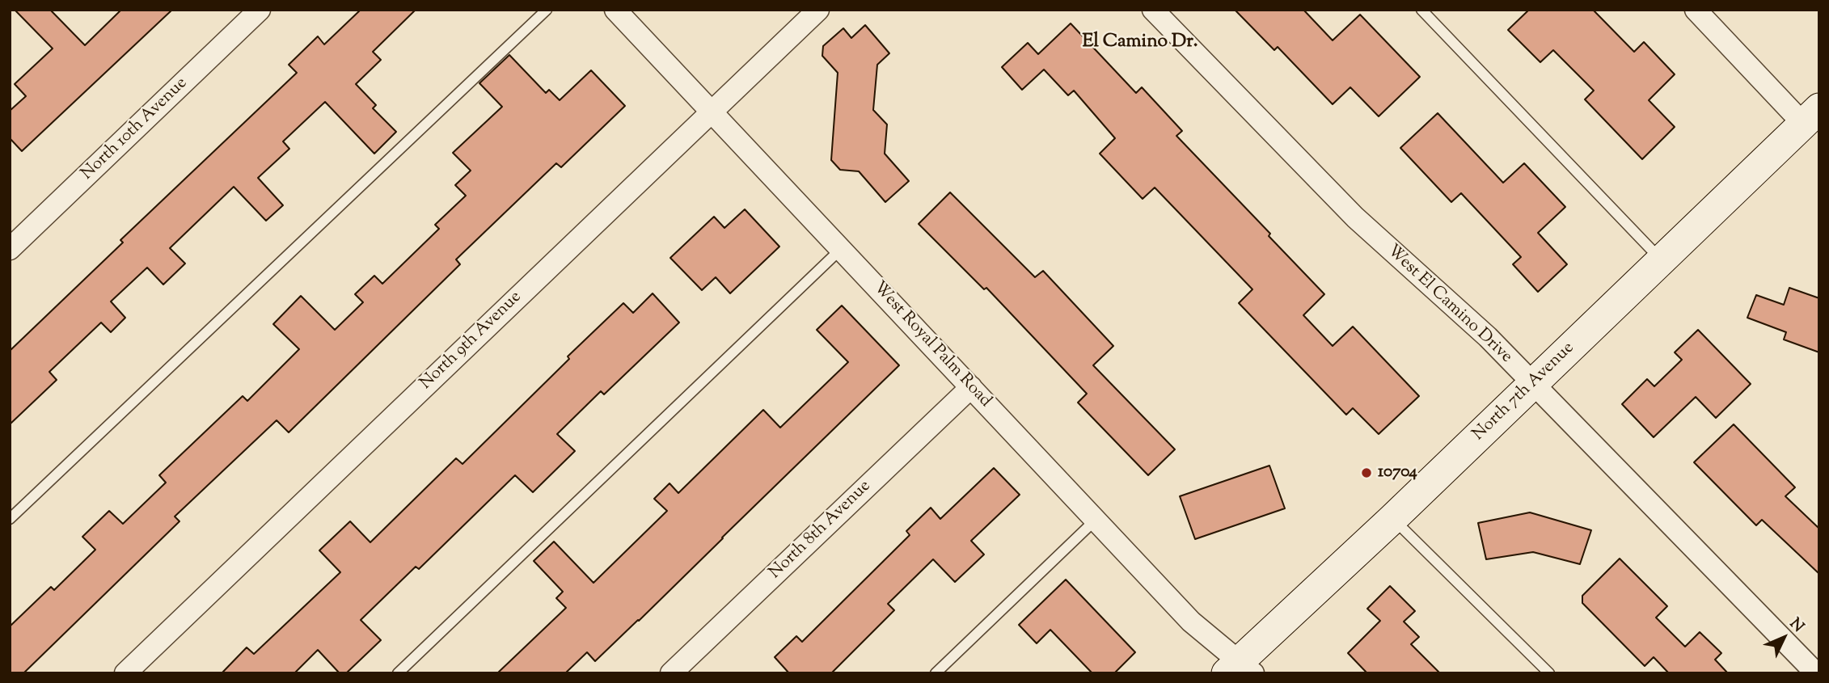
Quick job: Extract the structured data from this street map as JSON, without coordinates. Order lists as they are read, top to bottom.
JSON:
{
  "streets": {
    "main road": ["North 7th Avenue"],
    "street": [
      "North 10th Avenue",
      "West El Camino Drive",
      "North 9th Avenue",
      "West Royal Palm Road",
      "North 8th Avenue"
    ]
  },
  "crossings": [
    ["West El Camino Drive", "North 7th Avenue"],
    ["North 9th Avenue", "West Royal Palm Road"],
    ["West Royal Palm Road", "North 7th Avenue"],
    ["West Royal Palm Road", "North 8th Avenue"]
  ],
  "districts": ["El Camino Dr."],
  "places": ["10704"],
  "north": "top right"
}
